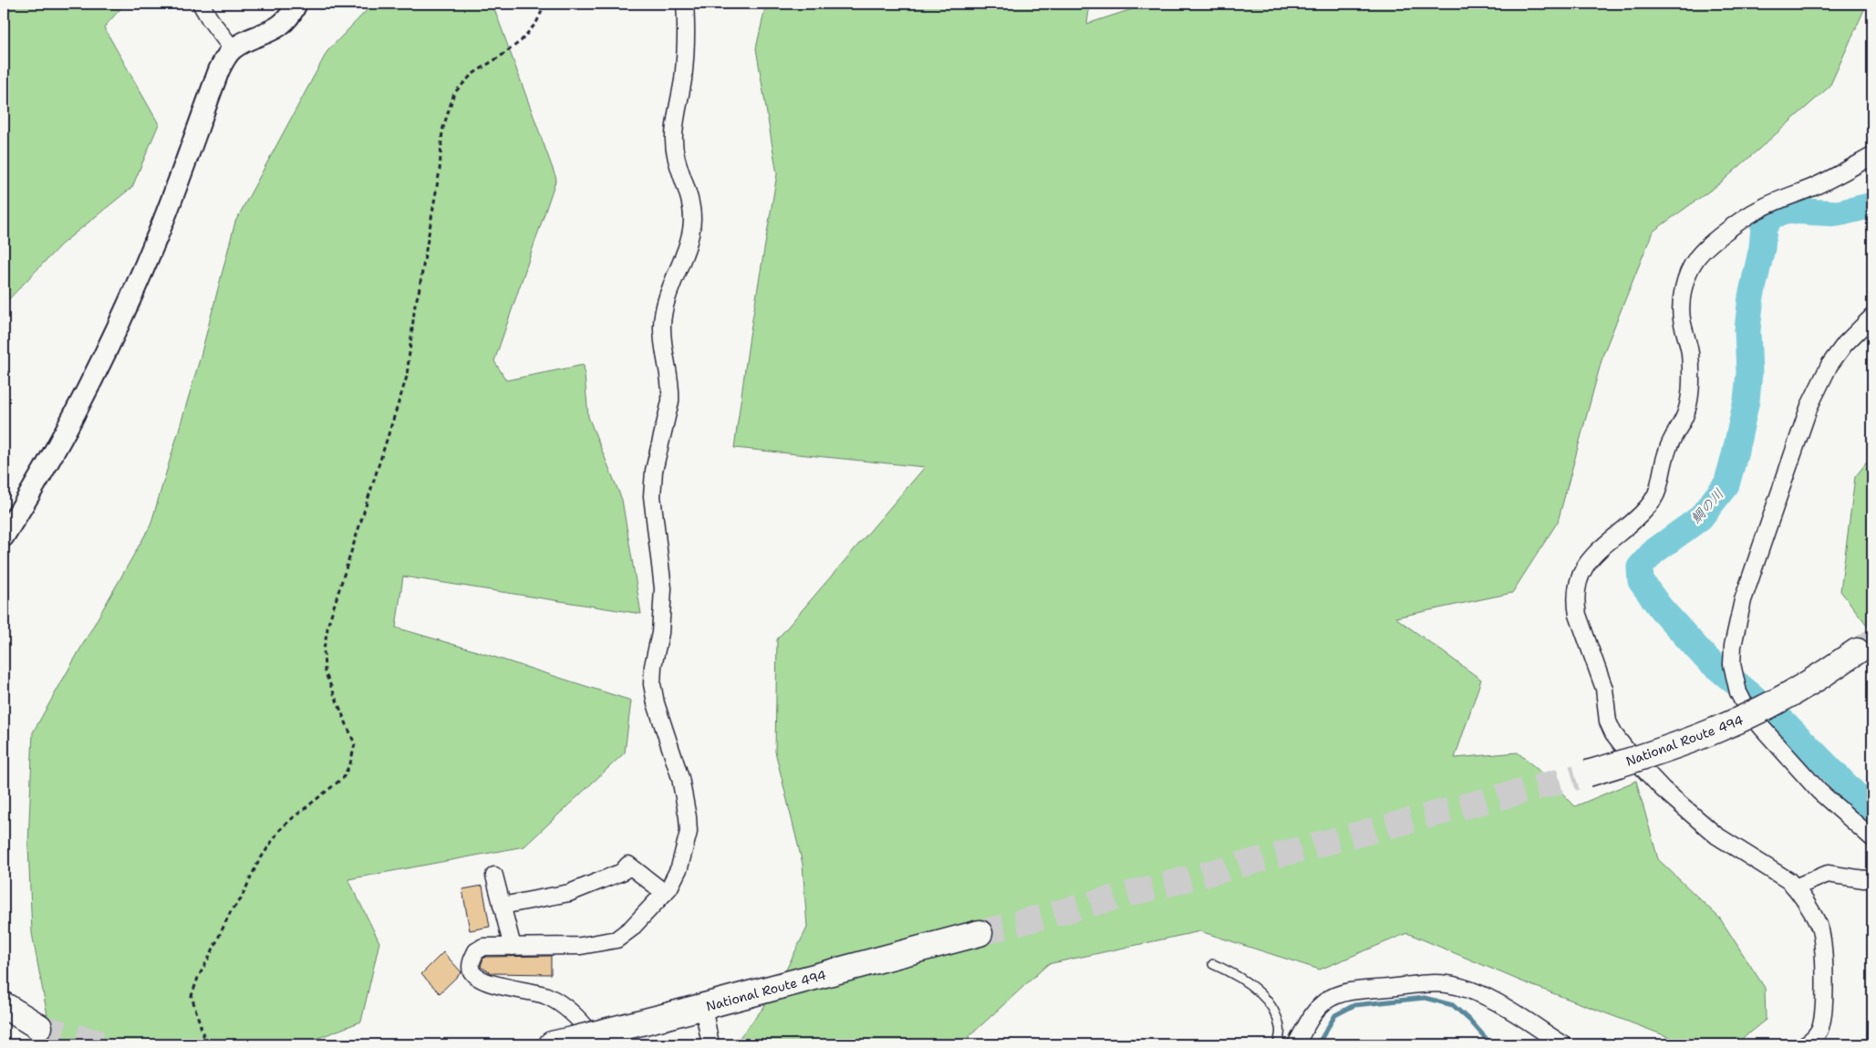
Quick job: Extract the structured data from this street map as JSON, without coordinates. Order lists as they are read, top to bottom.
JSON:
{
  "streets": {
    "highway": ["National Route 494"]
  },
  "water": ["鯛の川"]
}
